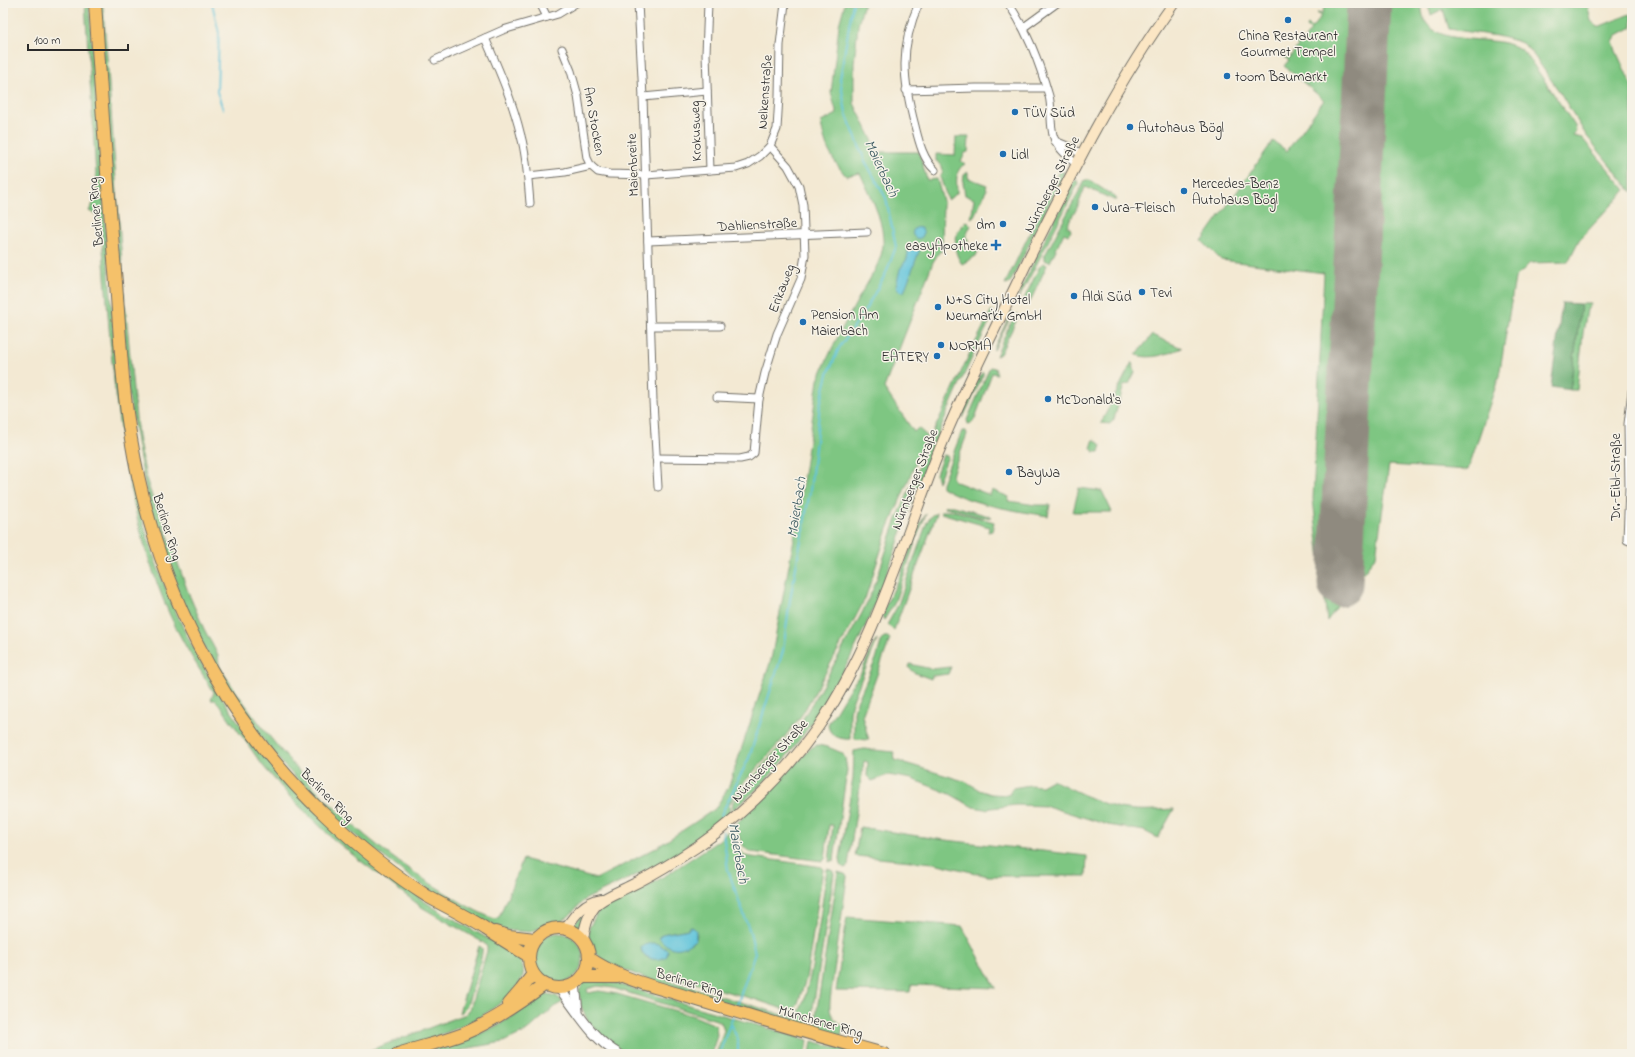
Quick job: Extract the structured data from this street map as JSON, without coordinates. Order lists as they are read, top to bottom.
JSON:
{
  "streets": {
    "main road": ["Nürnberger Straße", "Berliner Ring", "Münchener Ring"],
    "street": [
      "Nelkenstraße",
      "Am Stocken",
      "Krokusweg",
      "Maienbreite",
      "Dahlienstraße",
      "Erikaweg",
      "Dr.-Eibl-Straße"
    ]
  },
  "crossings": [
    ["Nelkenstraße", "Am Stocken"],
    ["Nelkenstraße", "Krokusweg"],
    ["Nelkenstraße", "Maienbreite"],
    ["Nelkenstraße", "Erikaweg"],
    ["Am Stocken", "Maienbreite"],
    ["Krokusweg", "Maienbreite"],
    ["Maienbreite", "Dahlienstraße"],
    ["Maienbreite", "Erikaweg"],
    ["Nürnberger Straße", "Berliner Ring"],
    ["Berliner Ring", "Münchener Ring"],
    ["Dahlienstraße", "Erikaweg"]
  ],
  "water": ["Maierbach"],
  "places": {
    "other": [
      "China Restaurant Gourmet Tempel",
      "toom Baumarkt",
      "TÜV Süd",
      "Autohaus Bögl",
      "Lidl",
      "Mercedes-Benz Autohaus Bögl",
      "Jura-Fleisch",
      "dm",
      "Tevi",
      "Aldi Süd",
      "N+S City Hotel Neumarkt GmbH",
      "Pension Am Maierbach",
      "NORMA",
      "EATERY",
      "McDonald's",
      "BayWa"
    ],
    "health": ["easyApotheke"]
  },
  "scale_bar": "100 m"
}
